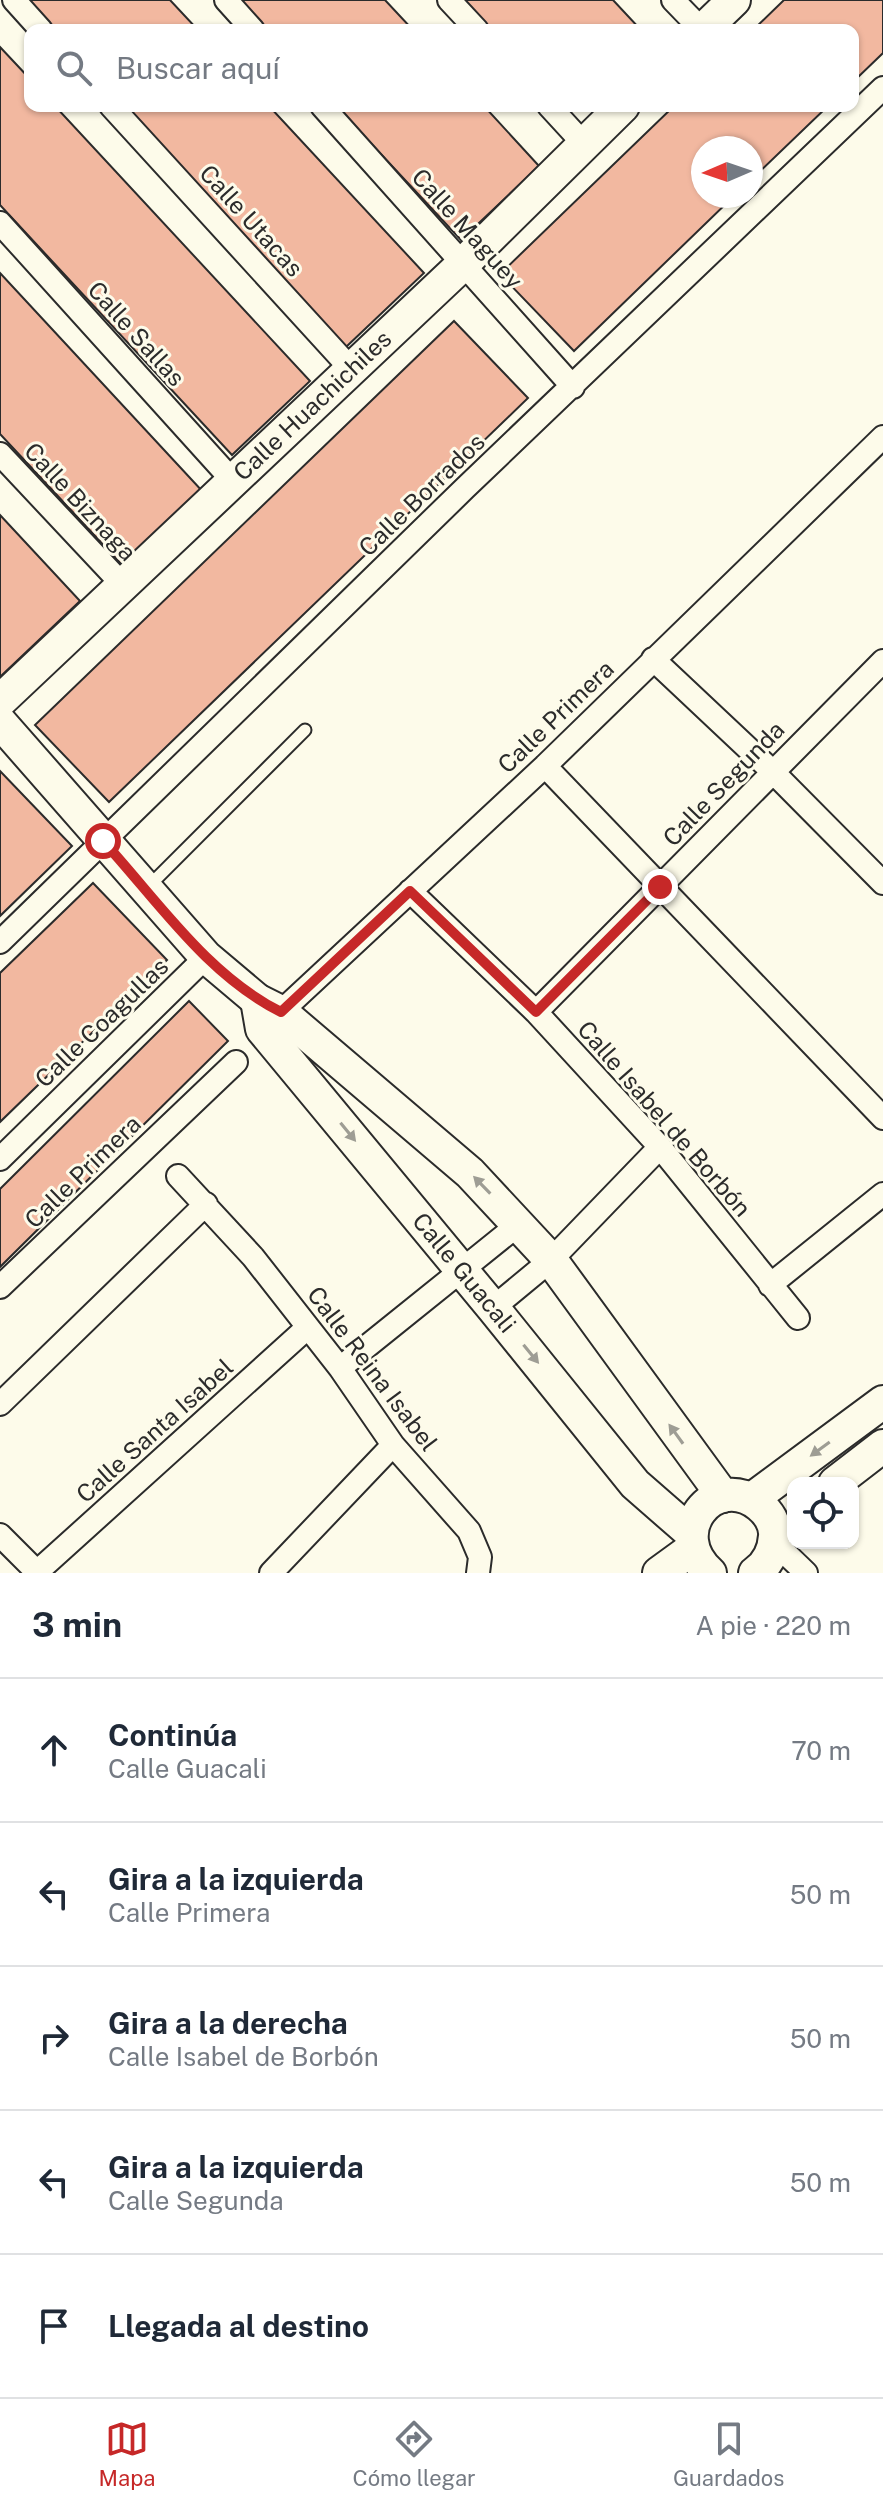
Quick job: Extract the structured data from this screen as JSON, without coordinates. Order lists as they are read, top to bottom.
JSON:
{
  "streets": {
    "street": [
      "Calle Utacas",
      "Calle Maguey",
      "Calle Sallas",
      "Calle Huachichiles",
      "Calle Borrados",
      "Calle Biznaga",
      "Calle Primera",
      "Calle Segunda",
      "Calle Coagullas",
      "Calle Isabel de Borbón",
      "Calle Guacali",
      "Calle Reina Isabel",
      "Calle Santa Isabel"
    ]
  },
  "crossings": [
    ["Calle Utacas", "Calle Huachichiles"],
    ["Calle Maguey", "Calle Huachichiles"],
    ["Calle Maguey", "Calle Borrados"],
    ["Calle Sallas", "Calle Huachichiles"],
    ["Calle Huachichiles", "Calle Biznaga"],
    ["Calle Borrados", "Calle Guacali"],
    ["Calle Primera", "Calle Isabel de Borbón"],
    ["Calle Primera", "Calle Guacali"],
    ["Calle Segunda", "Calle Isabel de Borbón"],
    ["Calle Coagullas", "Calle Guacali"],
    ["Calle Reina Isabel", "Calle Santa Isabel"]
  ],
  "north": "left",
  "page": {
    "search": "Buscar aquí",
    "heading": ["3 min", "A pie · 220 m"],
    "list": [
      ["Continúa", "Calle Guacali", "70 m"],
      ["Gira a la izquierda", "Calle Primera", "50 m"],
      ["Gira a la derecha", "Calle Isabel de Borbón", "50 m"],
      ["Gira a la izquierda", "Calle Segunda", "50 m"],
      "Llegada al destino"
    ],
    "nav": ["Mapa", "Cómo llegar", "Guardados"]
  }
}
